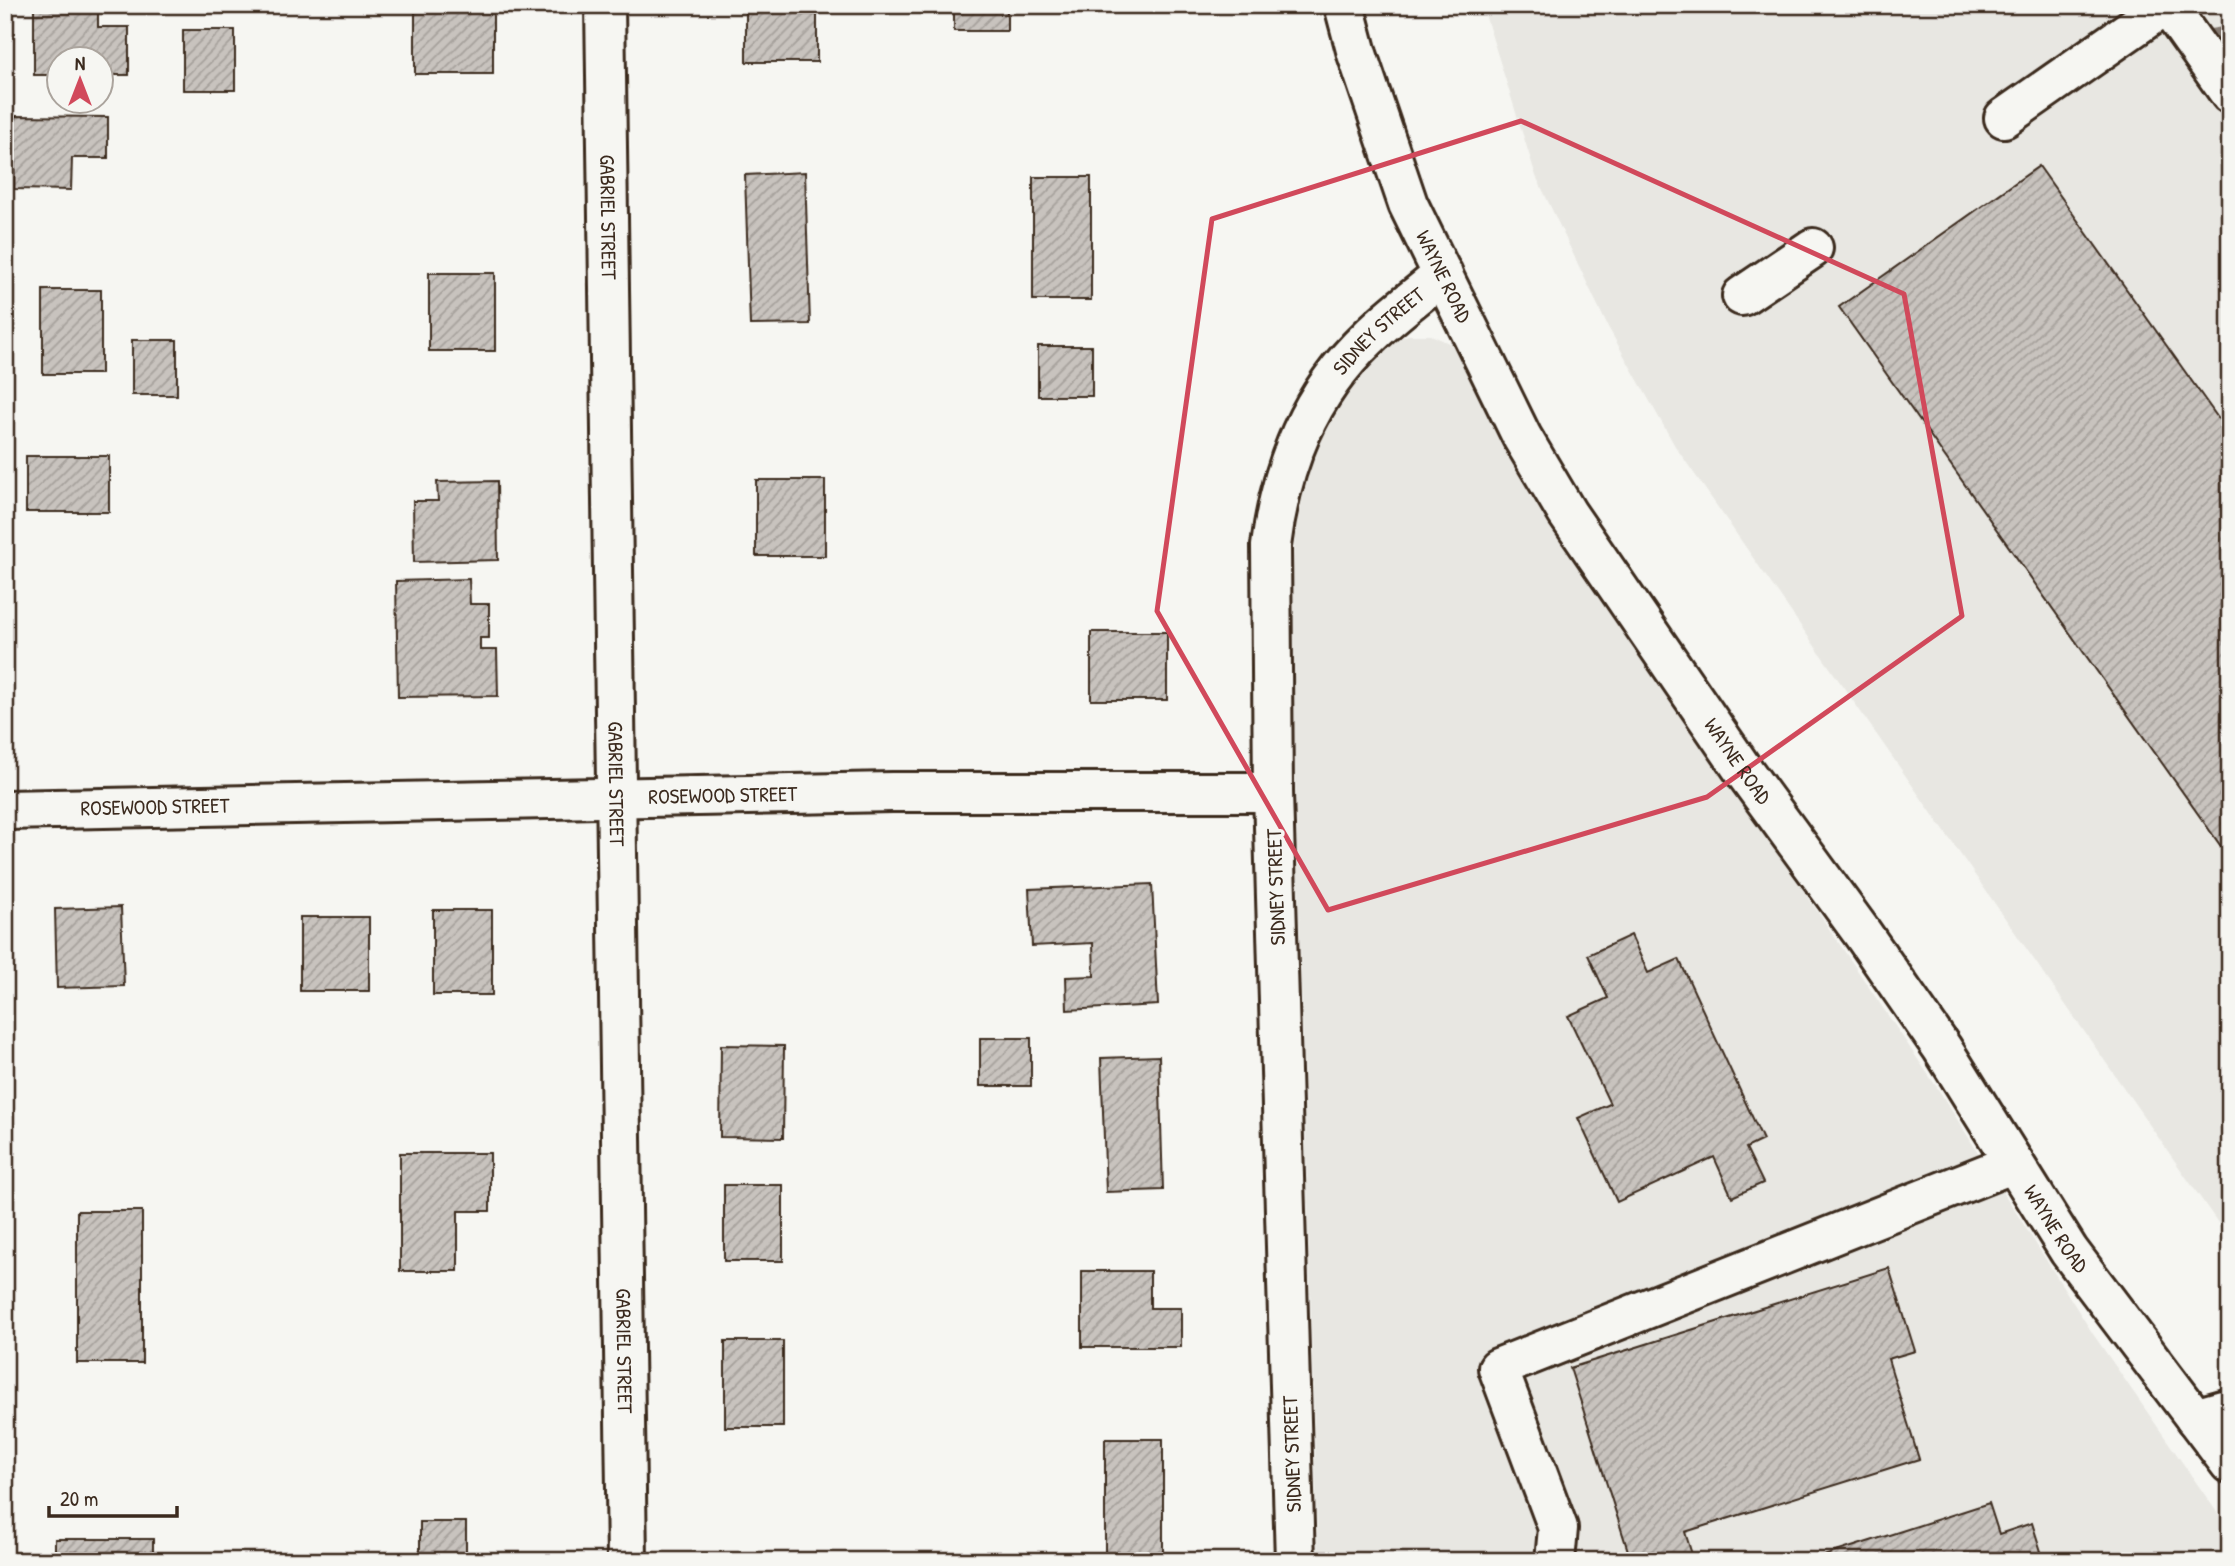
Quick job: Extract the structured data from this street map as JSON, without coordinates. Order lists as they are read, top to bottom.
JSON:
{
  "streets": {
    "street": [
      "GABRIEL STREET",
      "WAYNE ROAD",
      "SIDNEY STREET",
      "ROSEWOOD STREET"
    ]
  },
  "crossings": [
    ["GABRIEL STREET", "ROSEWOOD STREET"],
    ["WAYNE ROAD", "SIDNEY STREET"],
    ["SIDNEY STREET", "ROSEWOOD STREET"]
  ],
  "scale_bar": "20 m",
  "north": "top"
}
